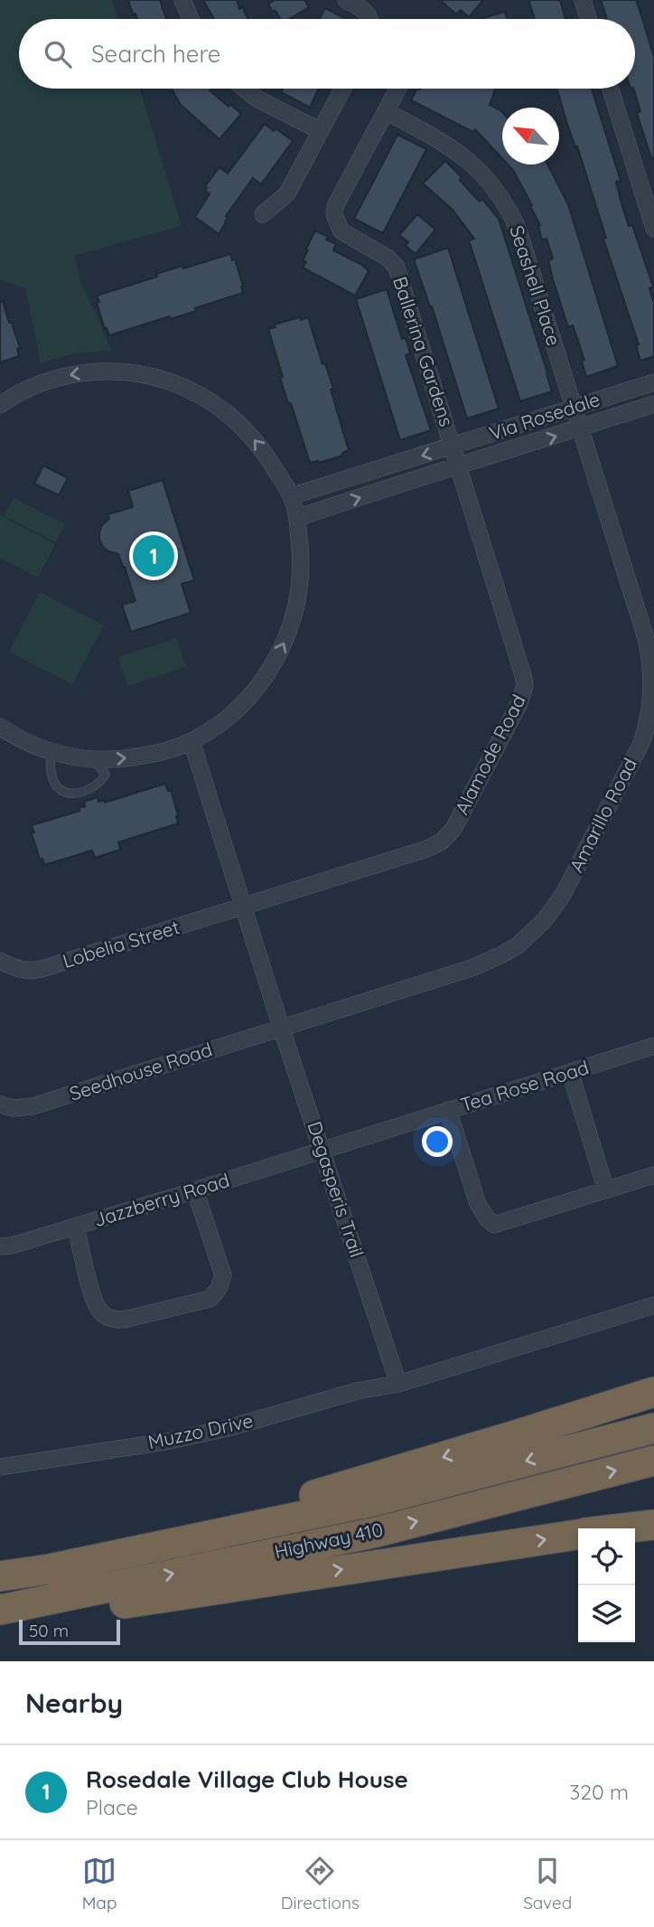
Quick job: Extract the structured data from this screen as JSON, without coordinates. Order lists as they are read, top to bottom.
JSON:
{
  "streets": {
    "highway": ["Highway 410"],
    "street": [
      "Seashell Place",
      "Ballerina Gardens",
      "Via Rosedale",
      "Alamode Road",
      "Amarillo Road",
      "Lobelia Street",
      "Seedhouse Road",
      "Tea Rose Road",
      "Degasperis Trail",
      "Jazzberry Road",
      "Muzzo Drive"
    ]
  },
  "crossings": [
    ["Seashell Place", "Ballerina Gardens"],
    ["Seashell Place", "Via Rosedale"],
    ["Seashell Place", "Amarillo Road"],
    ["Ballerina Gardens", "Via Rosedale"],
    ["Ballerina Gardens", "Alamode Road"],
    ["Via Rosedale", "Alamode Road"],
    ["Via Rosedale", "Amarillo Road"],
    ["Alamode Road", "Lobelia Street"],
    ["Alamode Road", "Degasperis Trail"],
    ["Amarillo Road", "Seedhouse Road"],
    ["Amarillo Road", "Degasperis Trail"],
    ["Lobelia Street", "Degasperis Trail"],
    ["Seedhouse Road", "Degasperis Trail"],
    ["Tea Rose Road", "Degasperis Trail"],
    ["Tea Rose Road", "Jazzberry Road"],
    ["Degasperis Trail", "Jazzberry Road"],
    ["Degasperis Trail", "Muzzo Drive"]
  ],
  "scale_bar": "50 m",
  "north": "top left",
  "page": {
    "search": "Search here",
    "pins": "1",
    "scale": "50 m",
    "heading": "Nearby",
    "list": [
      {
        "mark": "1",
        "name": "Rosedale Village Club House",
        "note": "Place",
        "value": "320 m"
      }
    ],
    "nav": ["Map", "Directions", "Saved"]
  }
}
